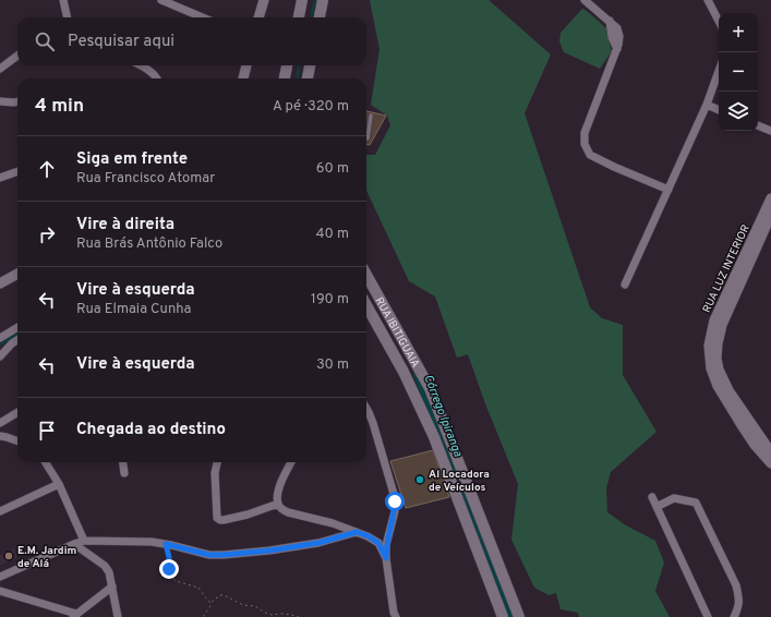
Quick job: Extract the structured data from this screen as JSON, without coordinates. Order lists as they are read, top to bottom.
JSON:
{
  "streets": {
    "main road": ["RUA IBITIGUAIA"],
    "street": ["RUA LUZ INTERIOR"]
  },
  "water": ["Córrego Ipiranga"],
  "places": ["Al Locadora de Veículos", "E.M. Jardim de Alá"],
  "page": {
    "map_buttons": ["+", "−"],
    "search": "Pesquisar aqui",
    "heading": ["4 min", "A pé · 320 m"],
    "list": [
      ["Siga em frente", "Rua Francisco Atomar", "60 m"],
      ["Vire à direita", "Rua Brás Antônio Falco", "40 m"],
      ["Vire à esquerda", "Rua Elmaia Cunha", "190 m"],
      ["Vire à esquerda", "30 m"],
      "Chegada ao destino"
    ]
  }
}
